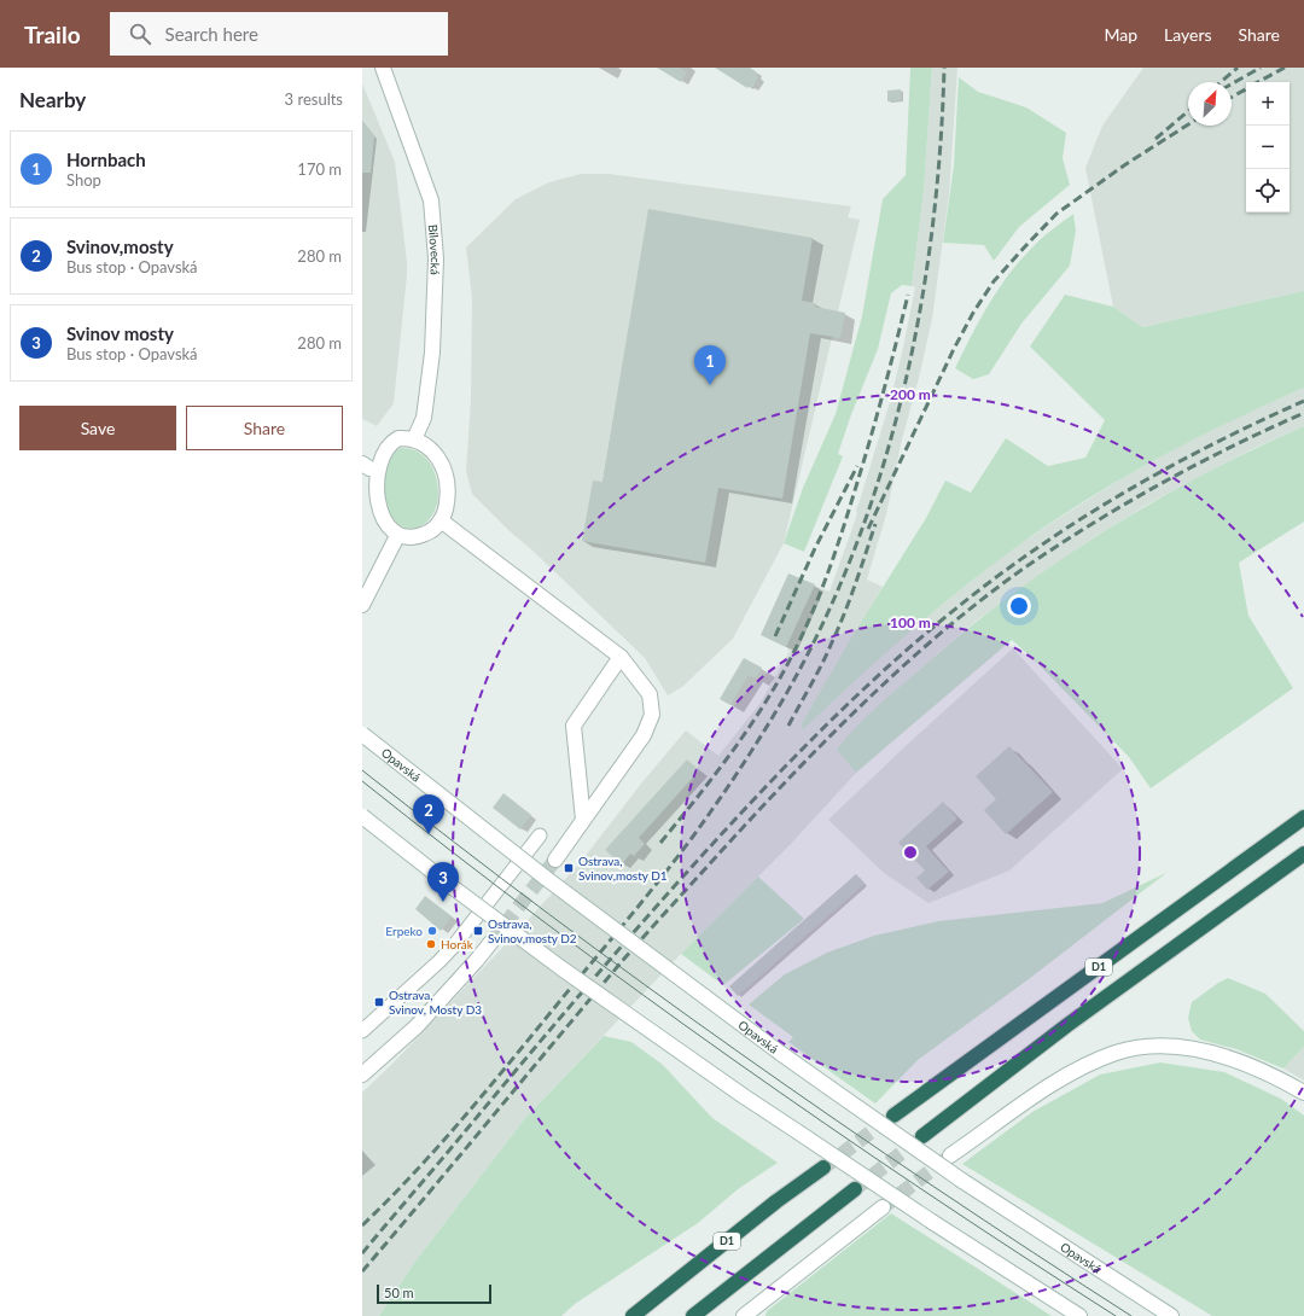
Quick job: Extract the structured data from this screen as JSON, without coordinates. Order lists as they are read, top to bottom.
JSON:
{
  "streets": {
    "highway": ["D1"],
    "main road": ["Bílovecká", "Opavská"]
  },
  "places": {
    "transit": ["Ostrava, Svinov,mosty D1", "Ostrava, Svinov,mosty D2", "Ostrava, Svinov, Mosty D3"],
    "other": ["Erpeko", "Horák"]
  },
  "scale_bar": "50 m",
  "north": "top right",
  "page": {
    "header": "Trailo",
    "search": "Search here",
    "nav": ["Map", "Layers", "Share"],
    "heading": ["Nearby", "3 results"],
    "map_buttons": ["+", "−"],
    "list": [
      {
        "mark": "1",
        "name": "Hornbach",
        "note": "Shop",
        "value": "170 m"
      },
      {
        "mark": "2",
        "name": "Svinov,mosty",
        "note": "Bus stop · Opavská",
        "value": "280 m"
      },
      {
        "mark": "3",
        "name": "Svinov mosty",
        "note": "Bus stop · Opavská",
        "value": "280 m"
      }
    ],
    "pins": ["1", "2", "3"],
    "buttons": ["Save", "Share"],
    "scale": "50 m"
  },
  "rings": ["200 m", "100 m"]
}
